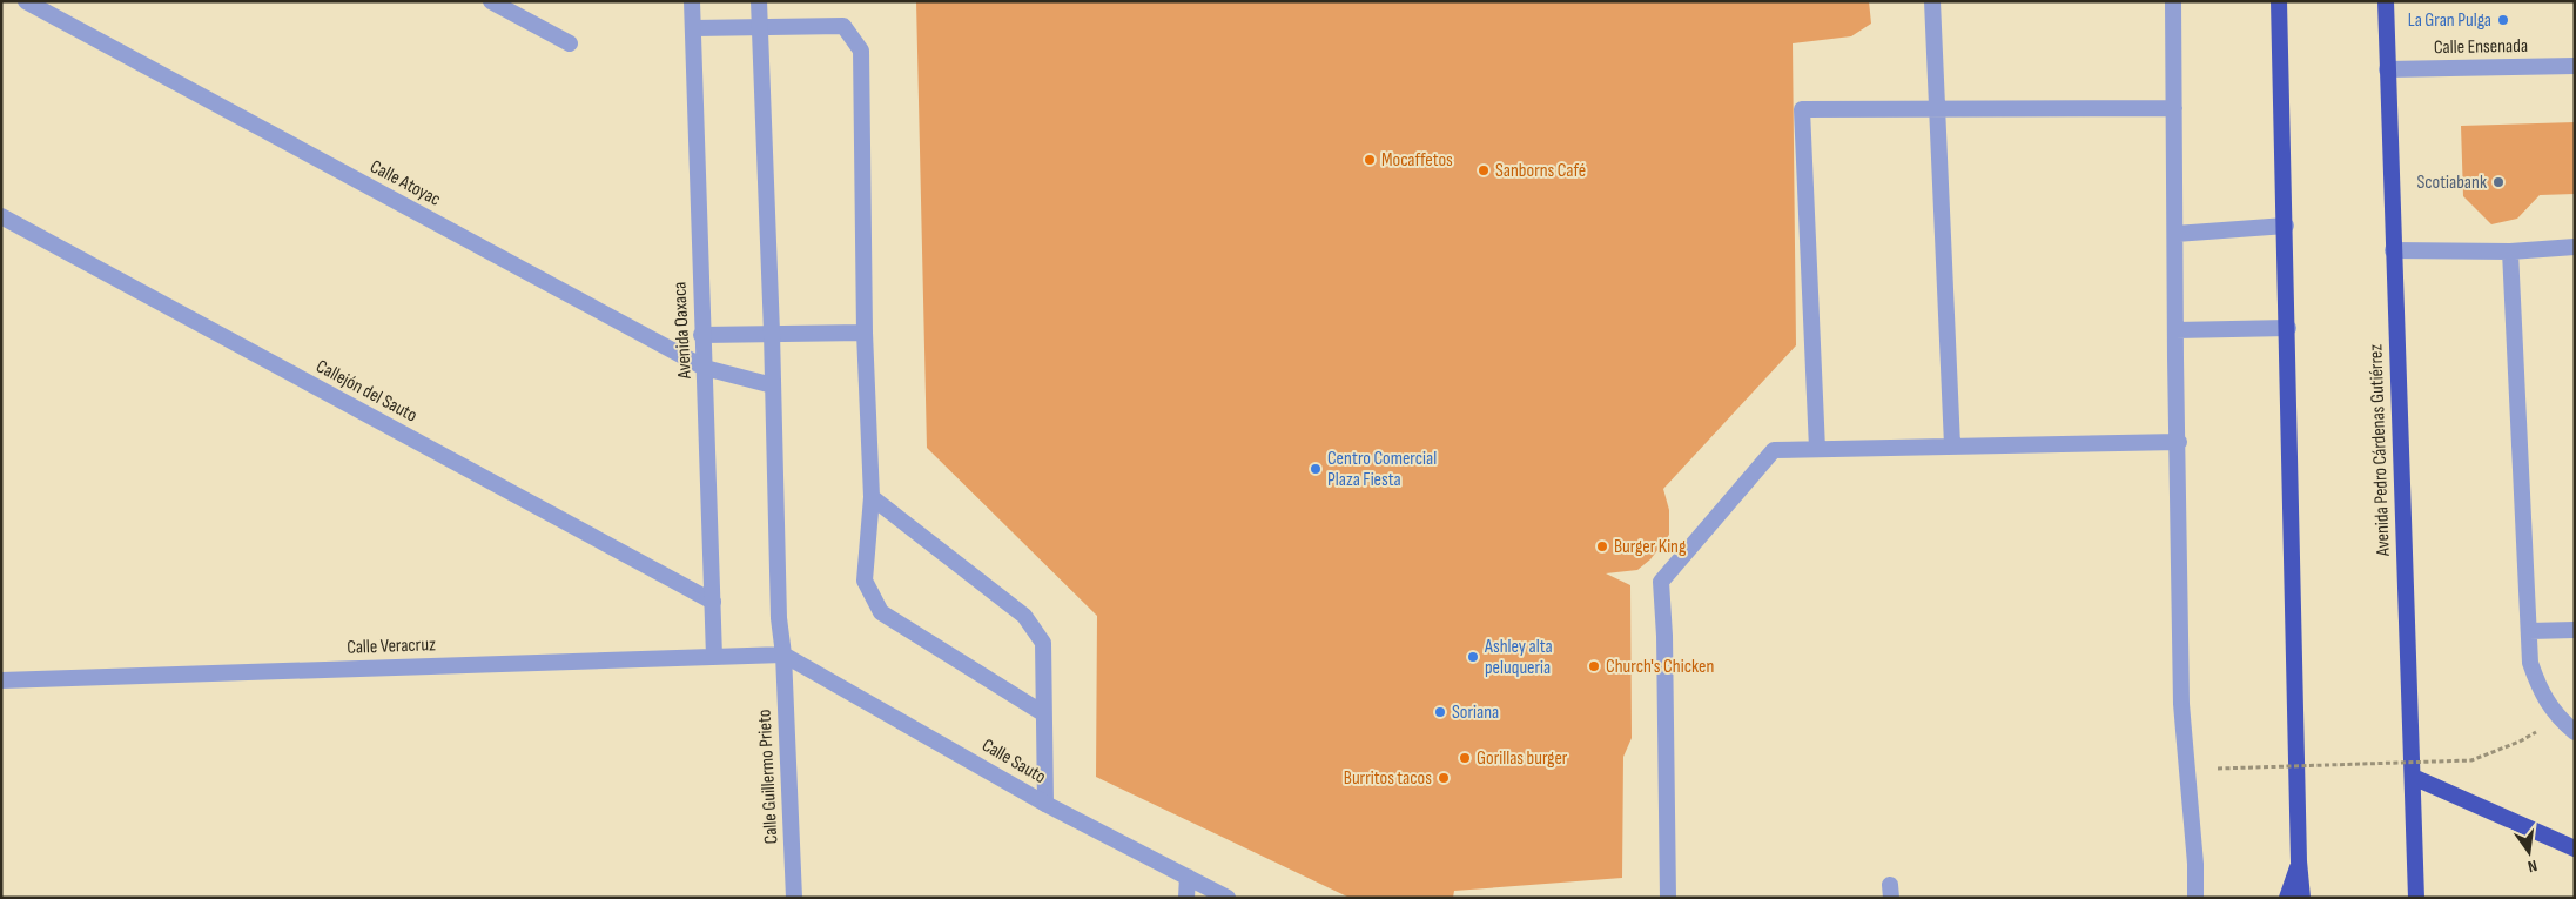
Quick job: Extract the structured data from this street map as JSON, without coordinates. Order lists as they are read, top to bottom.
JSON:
{
  "streets": {
    "highway": ["Avenida Pedro Cárdenas Gutiérrez"],
    "street": [
      "Calle Ensenada",
      "Calle Atoyac",
      "Avenida Oaxaca",
      "Callejón del Sauto",
      "Calle Veracruz",
      "Calle Sauto",
      "Calle Guillermo Prieto"
    ]
  },
  "crossings": [
    ["Calle Ensenada", "Avenida Pedro Cárdenas Gutiérrez"],
    ["Calle Atoyac", "Avenida Oaxaca"],
    ["Avenida Oaxaca", "Callejón del Sauto"],
    ["Avenida Oaxaca", "Calle Veracruz"],
    ["Calle Veracruz", "Calle Sauto"],
    ["Calle Veracruz", "Calle Guillermo Prieto"],
    ["Calle Sauto", "Calle Guillermo Prieto"]
  ],
  "places": [
    "La Gran Pulga",
    "Mocaffetos",
    "Sanborns Café",
    "Scotiabank",
    "Centro Comercial Plaza Fiesta",
    "Burger King",
    "Ashley alta peluqueria",
    "Church's Chicken",
    "Soriana",
    "Gorillas burger",
    "Burritos tacos"
  ],
  "north": "bottom"
}
